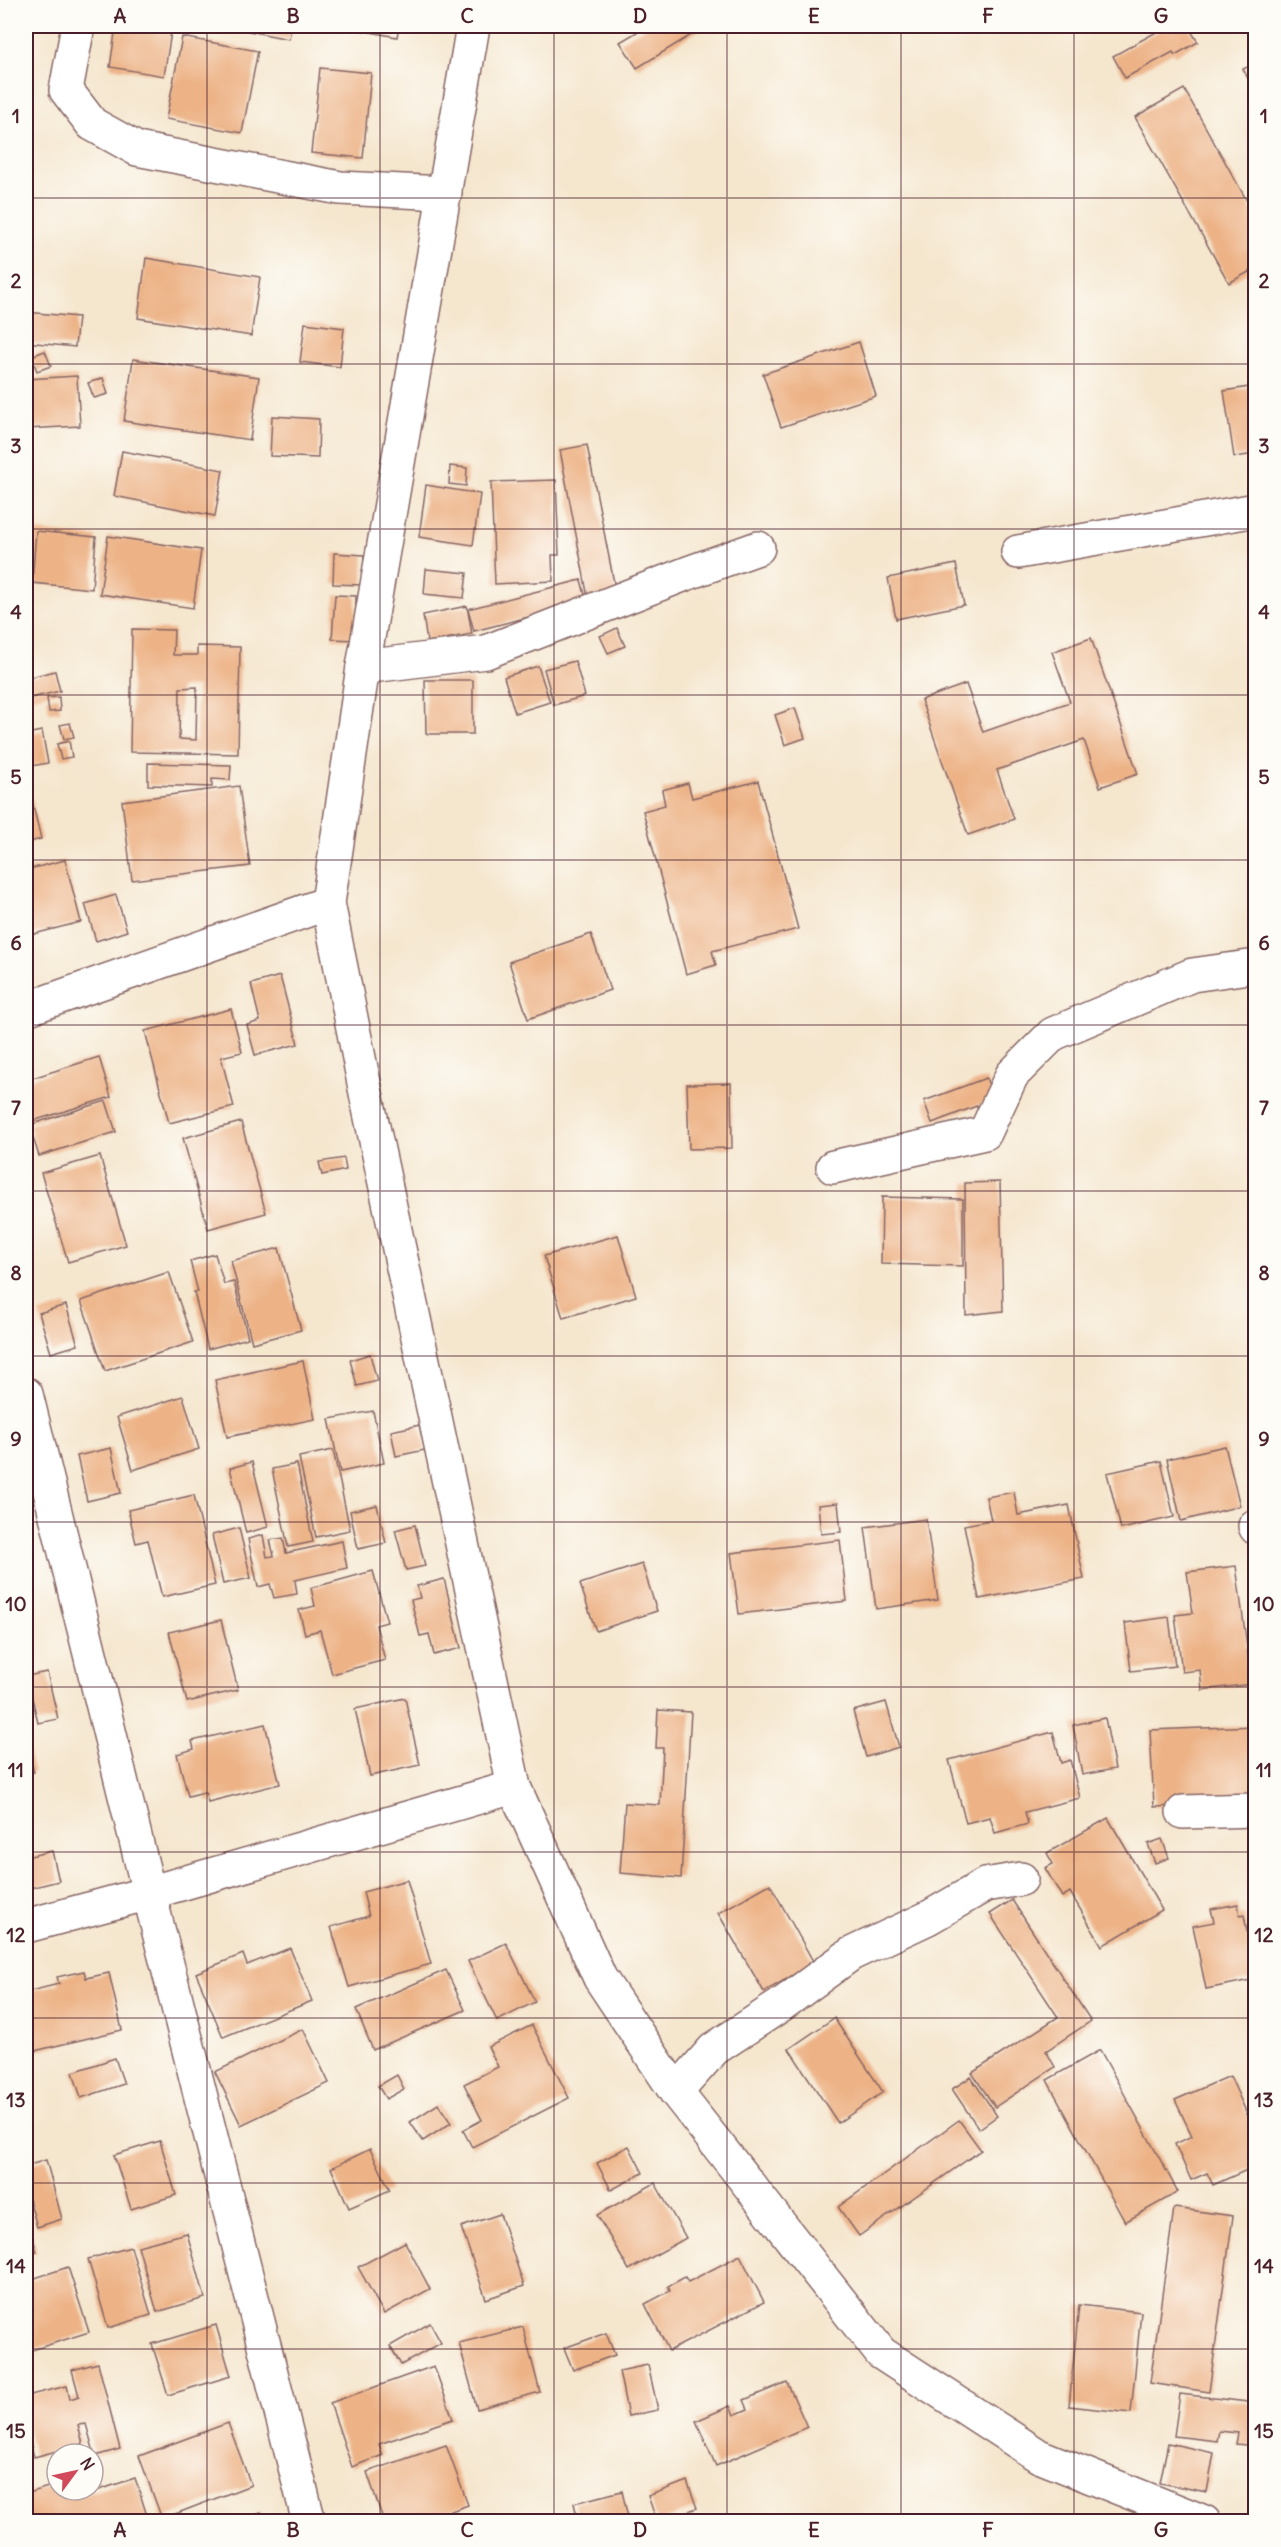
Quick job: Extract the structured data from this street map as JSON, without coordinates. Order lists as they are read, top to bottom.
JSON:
{
  "north": "top right",
  "grid": {
    "columns": [
      "A",
      "B",
      "C",
      "D",
      "E",
      "F",
      "G"
    ],
    "rows": [
      "1",
      "2",
      "3",
      "4",
      "5",
      "6",
      "7",
      "8",
      "9",
      "10",
      "11",
      "12",
      "13",
      "14",
      "15"
    ]
  }
}
